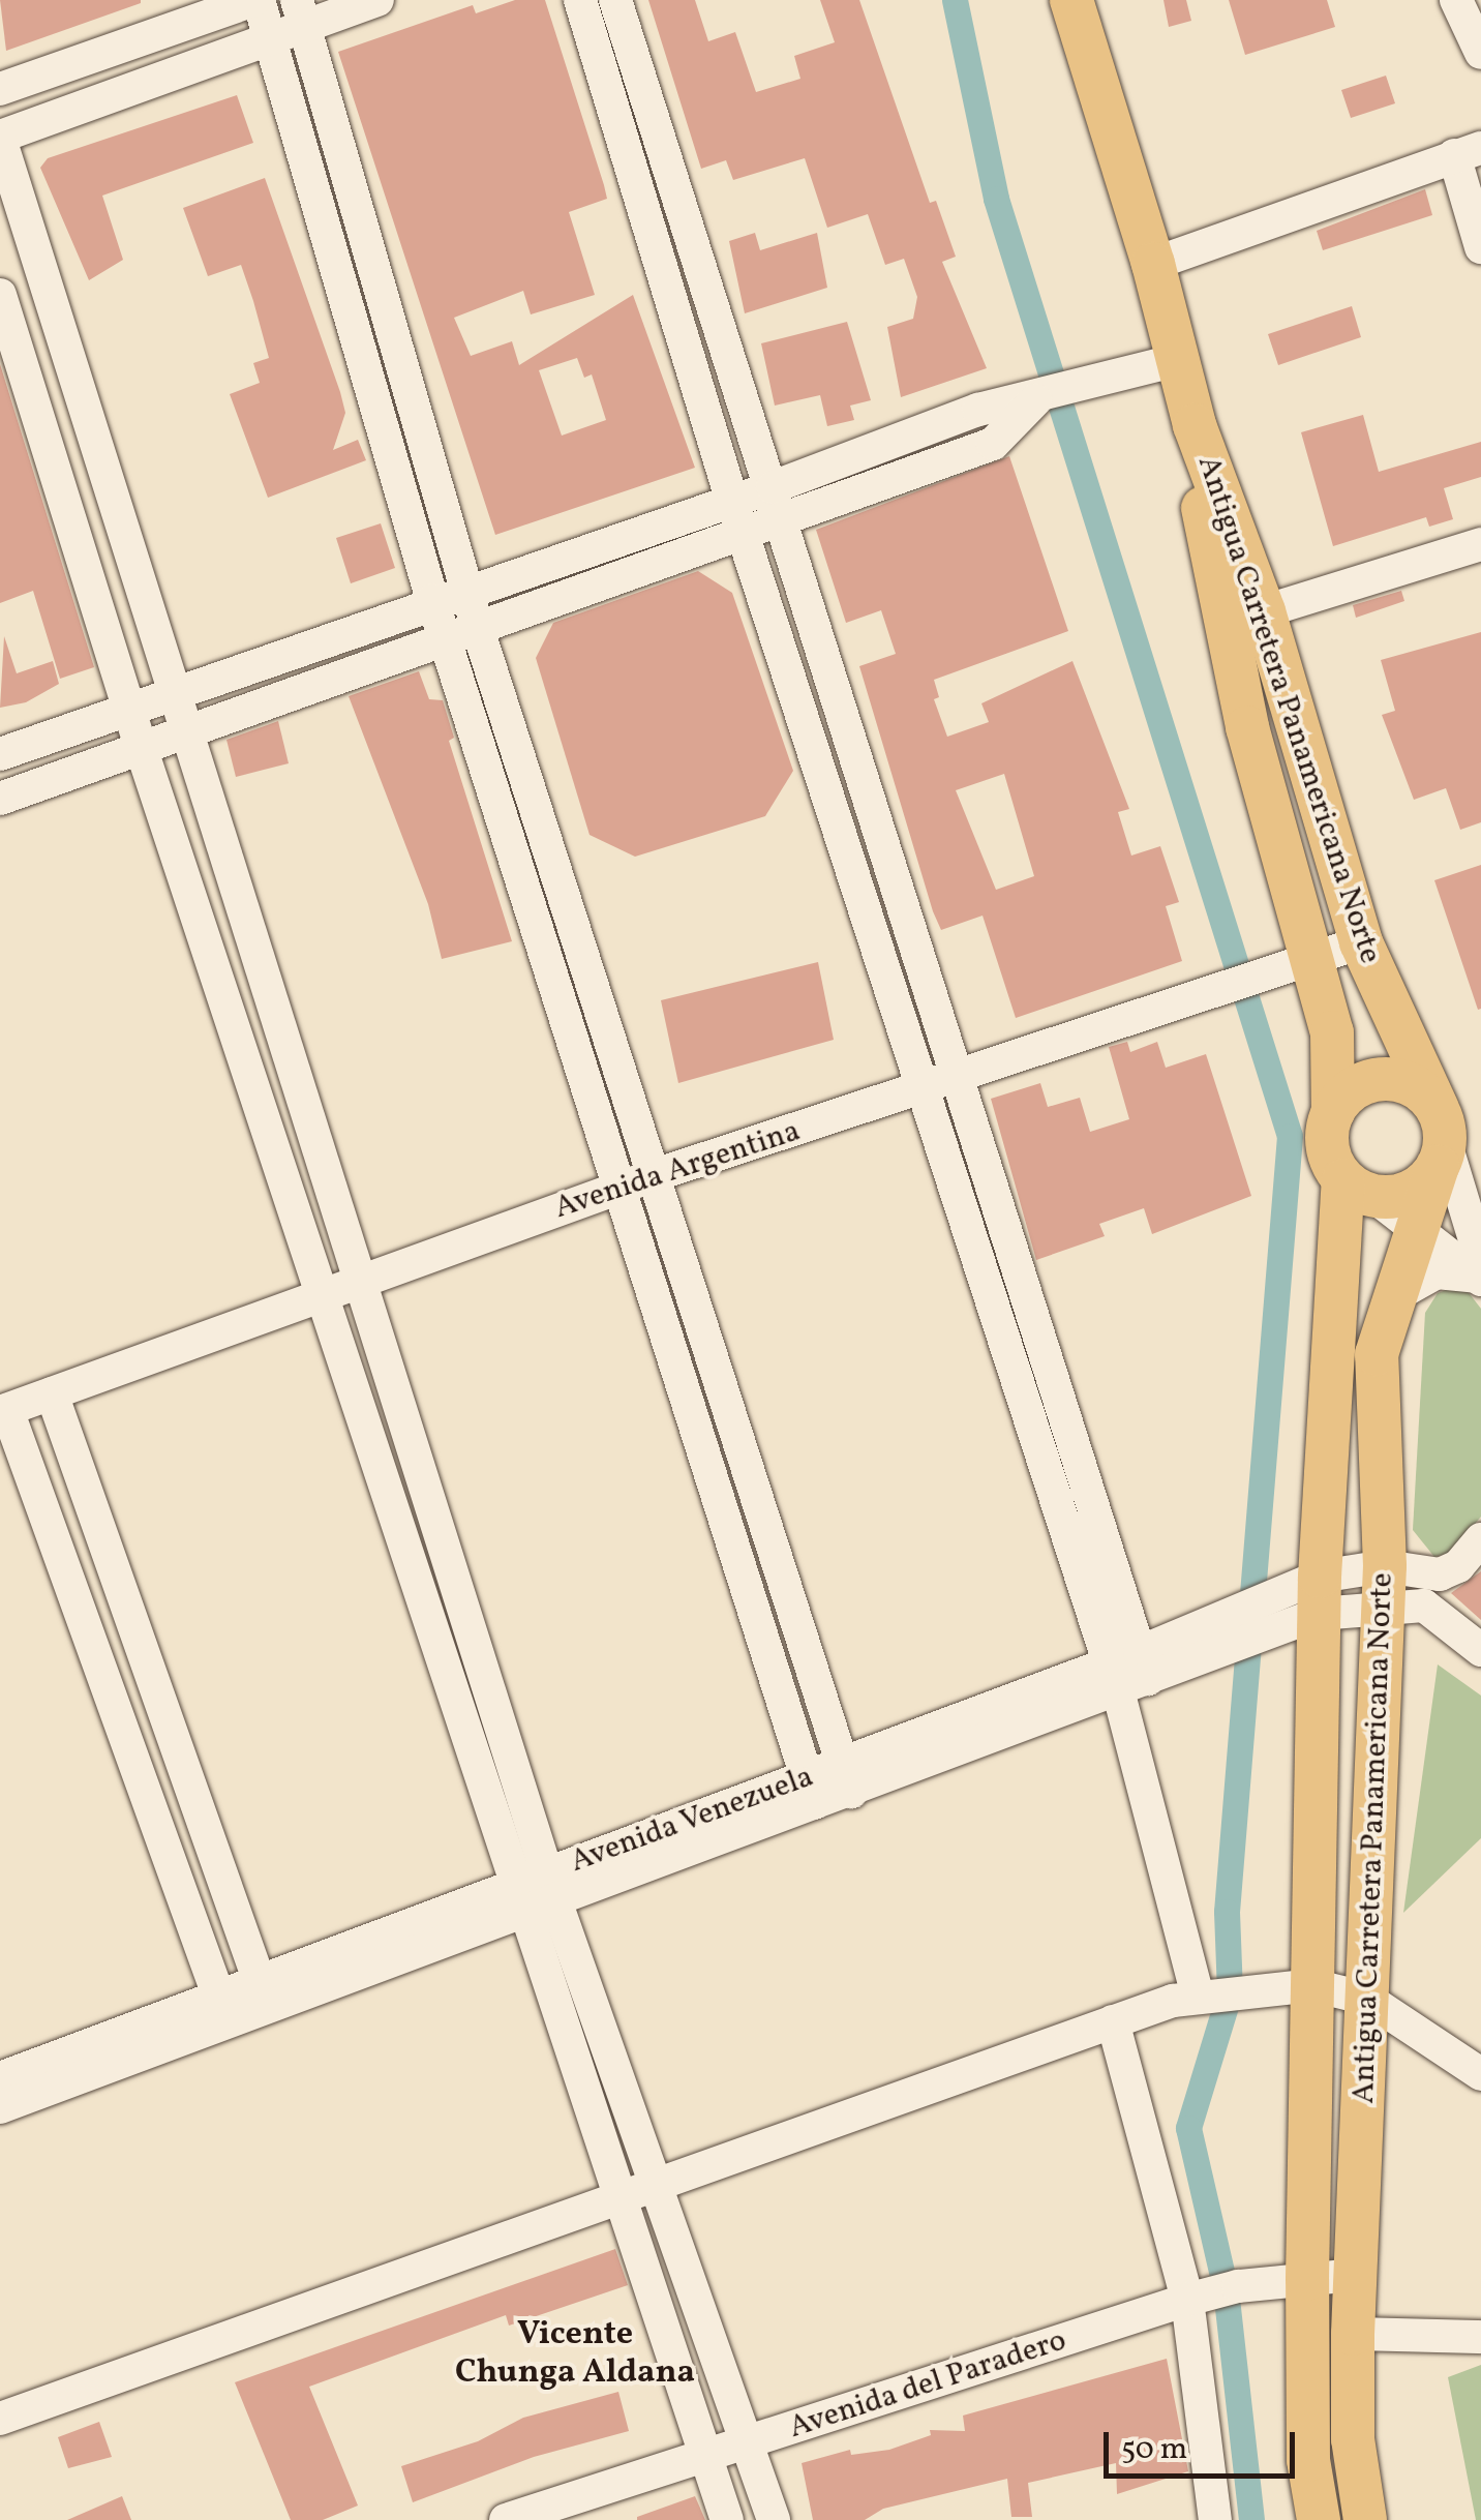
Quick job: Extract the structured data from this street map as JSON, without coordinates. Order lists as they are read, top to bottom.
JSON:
{
  "streets": {
    "main road": ["Antigua Carretera Panamericana Norte"],
    "street": ["Avenida Argentina", "Avenida Venezuela", "Avenida del Paradero"]
  },
  "crossings": [
    ["Antigua Carretera Panamericana Norte", "Avenida Argentina"],
    ["Antigua Carretera Panamericana Norte", "Avenida Venezuela"],
    ["Antigua Carretera Panamericana Norte", "Avenida del Paradero"]
  ],
  "districts": ["Vicente Chunga Aldana"],
  "scale_bar": "50 m"
}
